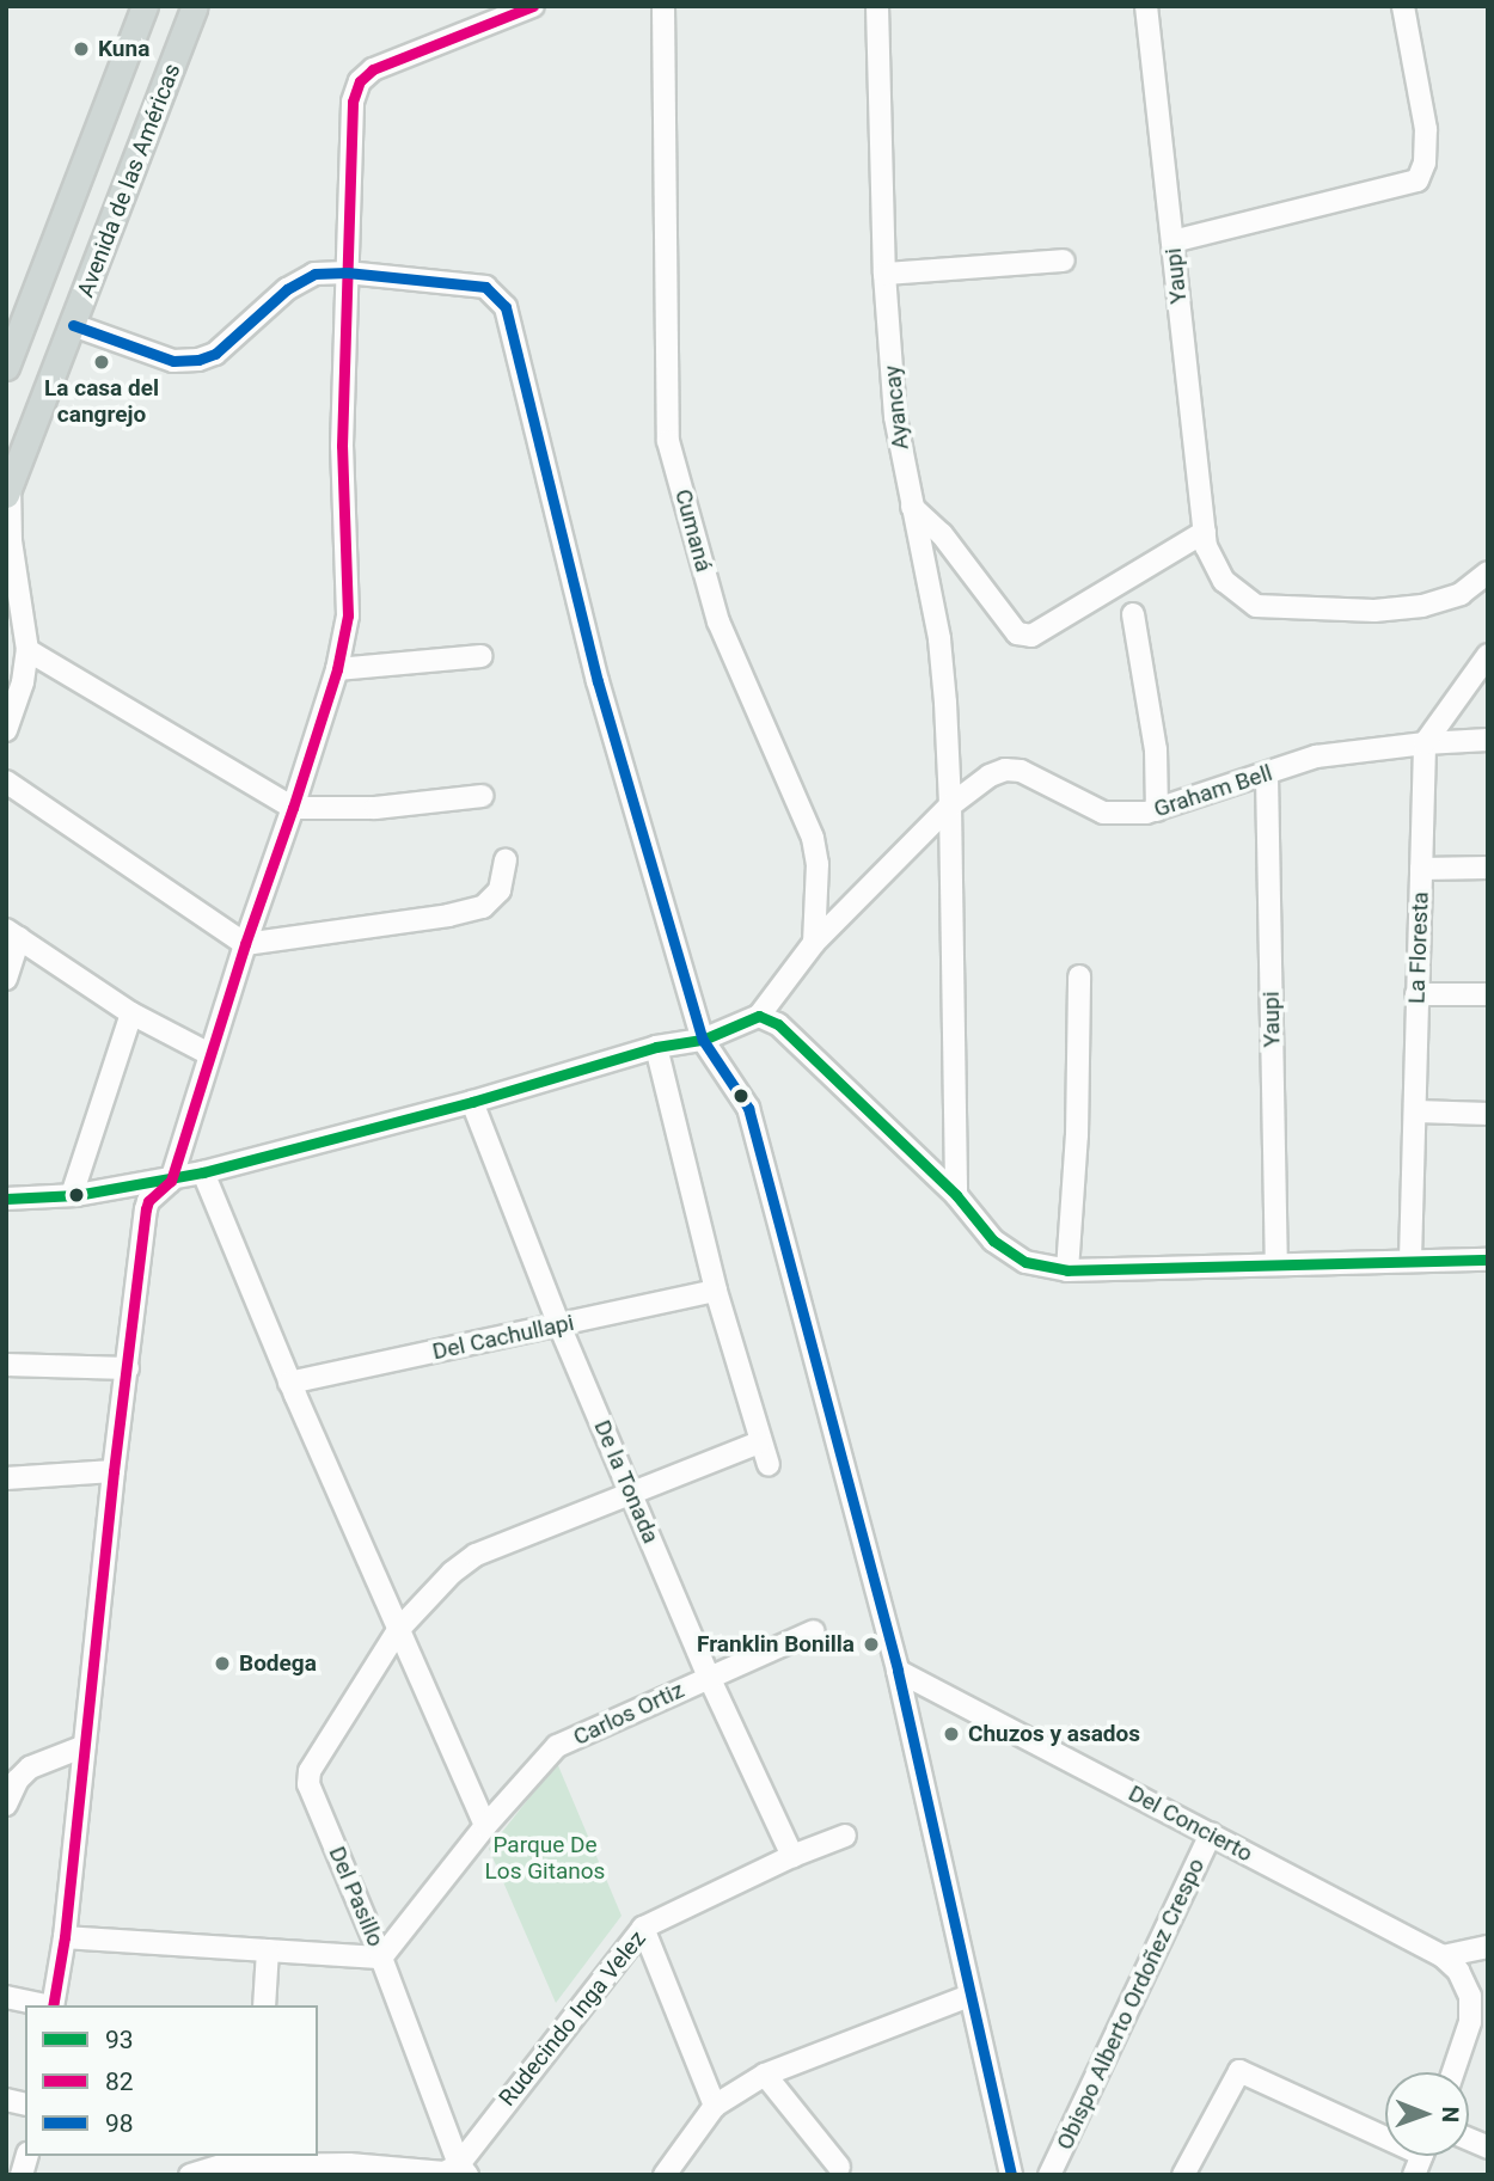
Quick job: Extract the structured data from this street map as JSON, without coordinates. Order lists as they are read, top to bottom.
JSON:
{
  "streets": {
    "main road": ["Avenida de las Américas"],
    "street": [
      "Yaupi",
      "Ayancay",
      "Cumaná",
      "Graham Bell",
      "La Floresta",
      "Del Cachullapi",
      "De la Tonada",
      "Carlos Ortiz",
      "Del Concierto",
      "Del Pasillo",
      "Obispo Alberto Ordoñez Crespo",
      "Rudecindo Inga Velez"
    ]
  },
  "crossings": [
    ["Yaupi", "Graham Bell"],
    ["Ayancay", "Graham Bell"],
    ["Cumaná", "Graham Bell"],
    ["Graham Bell", "La Floresta"],
    ["Del Cachullapi", "De la Tonada"],
    ["De la Tonada", "Carlos Ortiz"],
    ["De la Tonada", "Rudecindo Inga Velez"],
    ["Carlos Ortiz", "Del Pasillo"],
    ["Del Concierto", "Obispo Alberto Ordoñez Crespo"],
    ["Del Pasillo", "Rudecindo Inga Velez"]
  ],
  "parks": ["Parque De Los Gitanos"],
  "places": [
    "Kuna",
    "La casa del cangrejo",
    "Franklin Bonilla",
    "Bodega",
    "Chuzos y asados"
  ],
  "lines": ["transit line 82", "transit line 98", "transit line 93"],
  "legend": ["93", "82", "98"],
  "north": "right"
}
